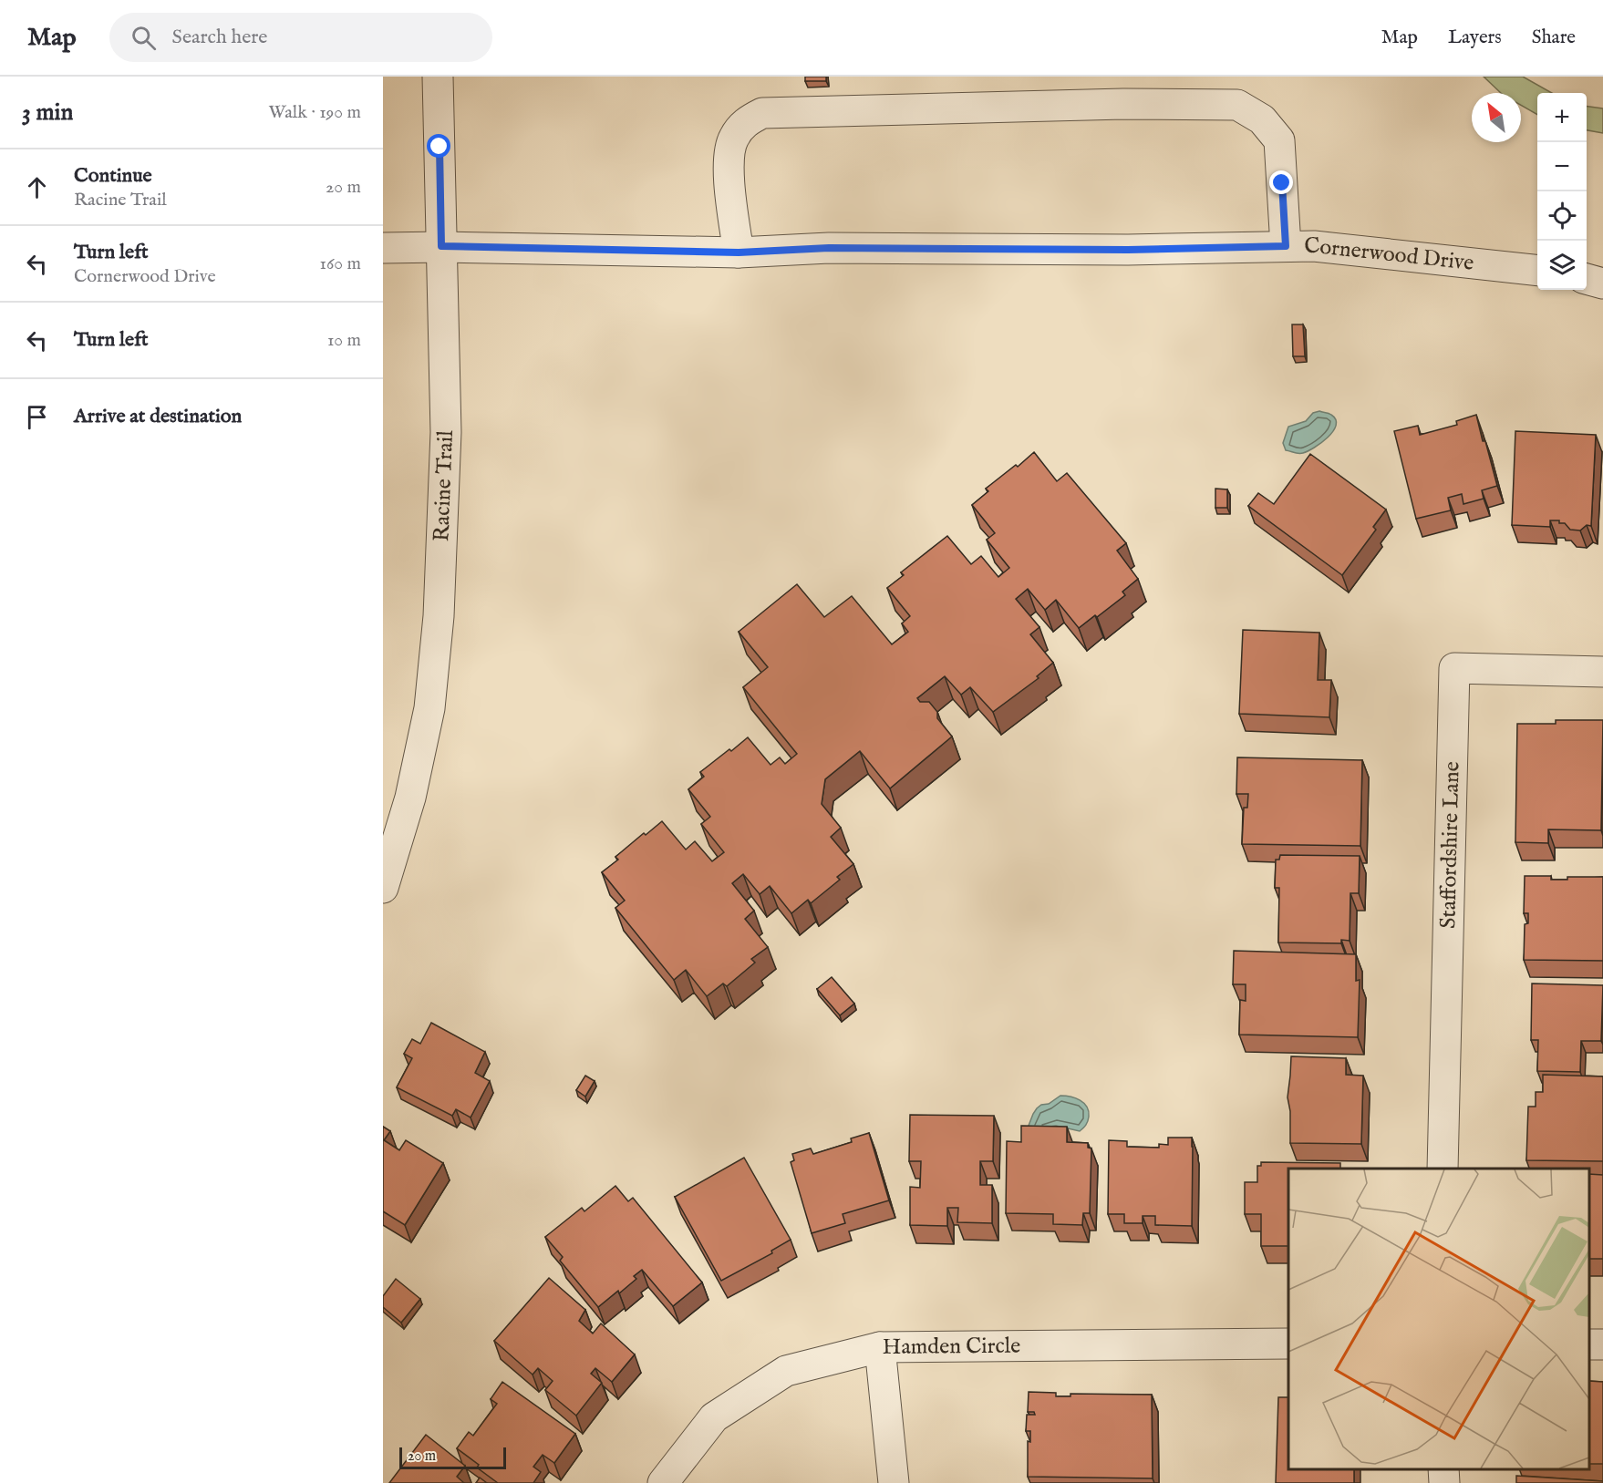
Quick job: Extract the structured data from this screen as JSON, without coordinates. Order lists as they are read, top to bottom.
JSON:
{
  "streets": {
    "street": [
      "Cornerwood Drive",
      "Racine Trail",
      "Staffordshire Lane",
      "Hamden Circle"
    ]
  },
  "crossings": [
    ["Cornerwood Drive", "Racine Trail"]
  ],
  "scale_bar": "20 m",
  "north": "top left",
  "page": {
    "header": "Map",
    "search": "Search here",
    "nav": ["Map", "Layers", "Share"],
    "heading": ["3 min", "Walk · 190 m"],
    "map_buttons": ["+", "−"],
    "list": [
      ["Continue", "Racine Trail", "20 m"],
      ["Turn left", "Cornerwood Drive", "160 m"],
      ["Turn left", "10 m"],
      "Arrive at destination"
    ],
    "scale": "20 m"
  }
}
